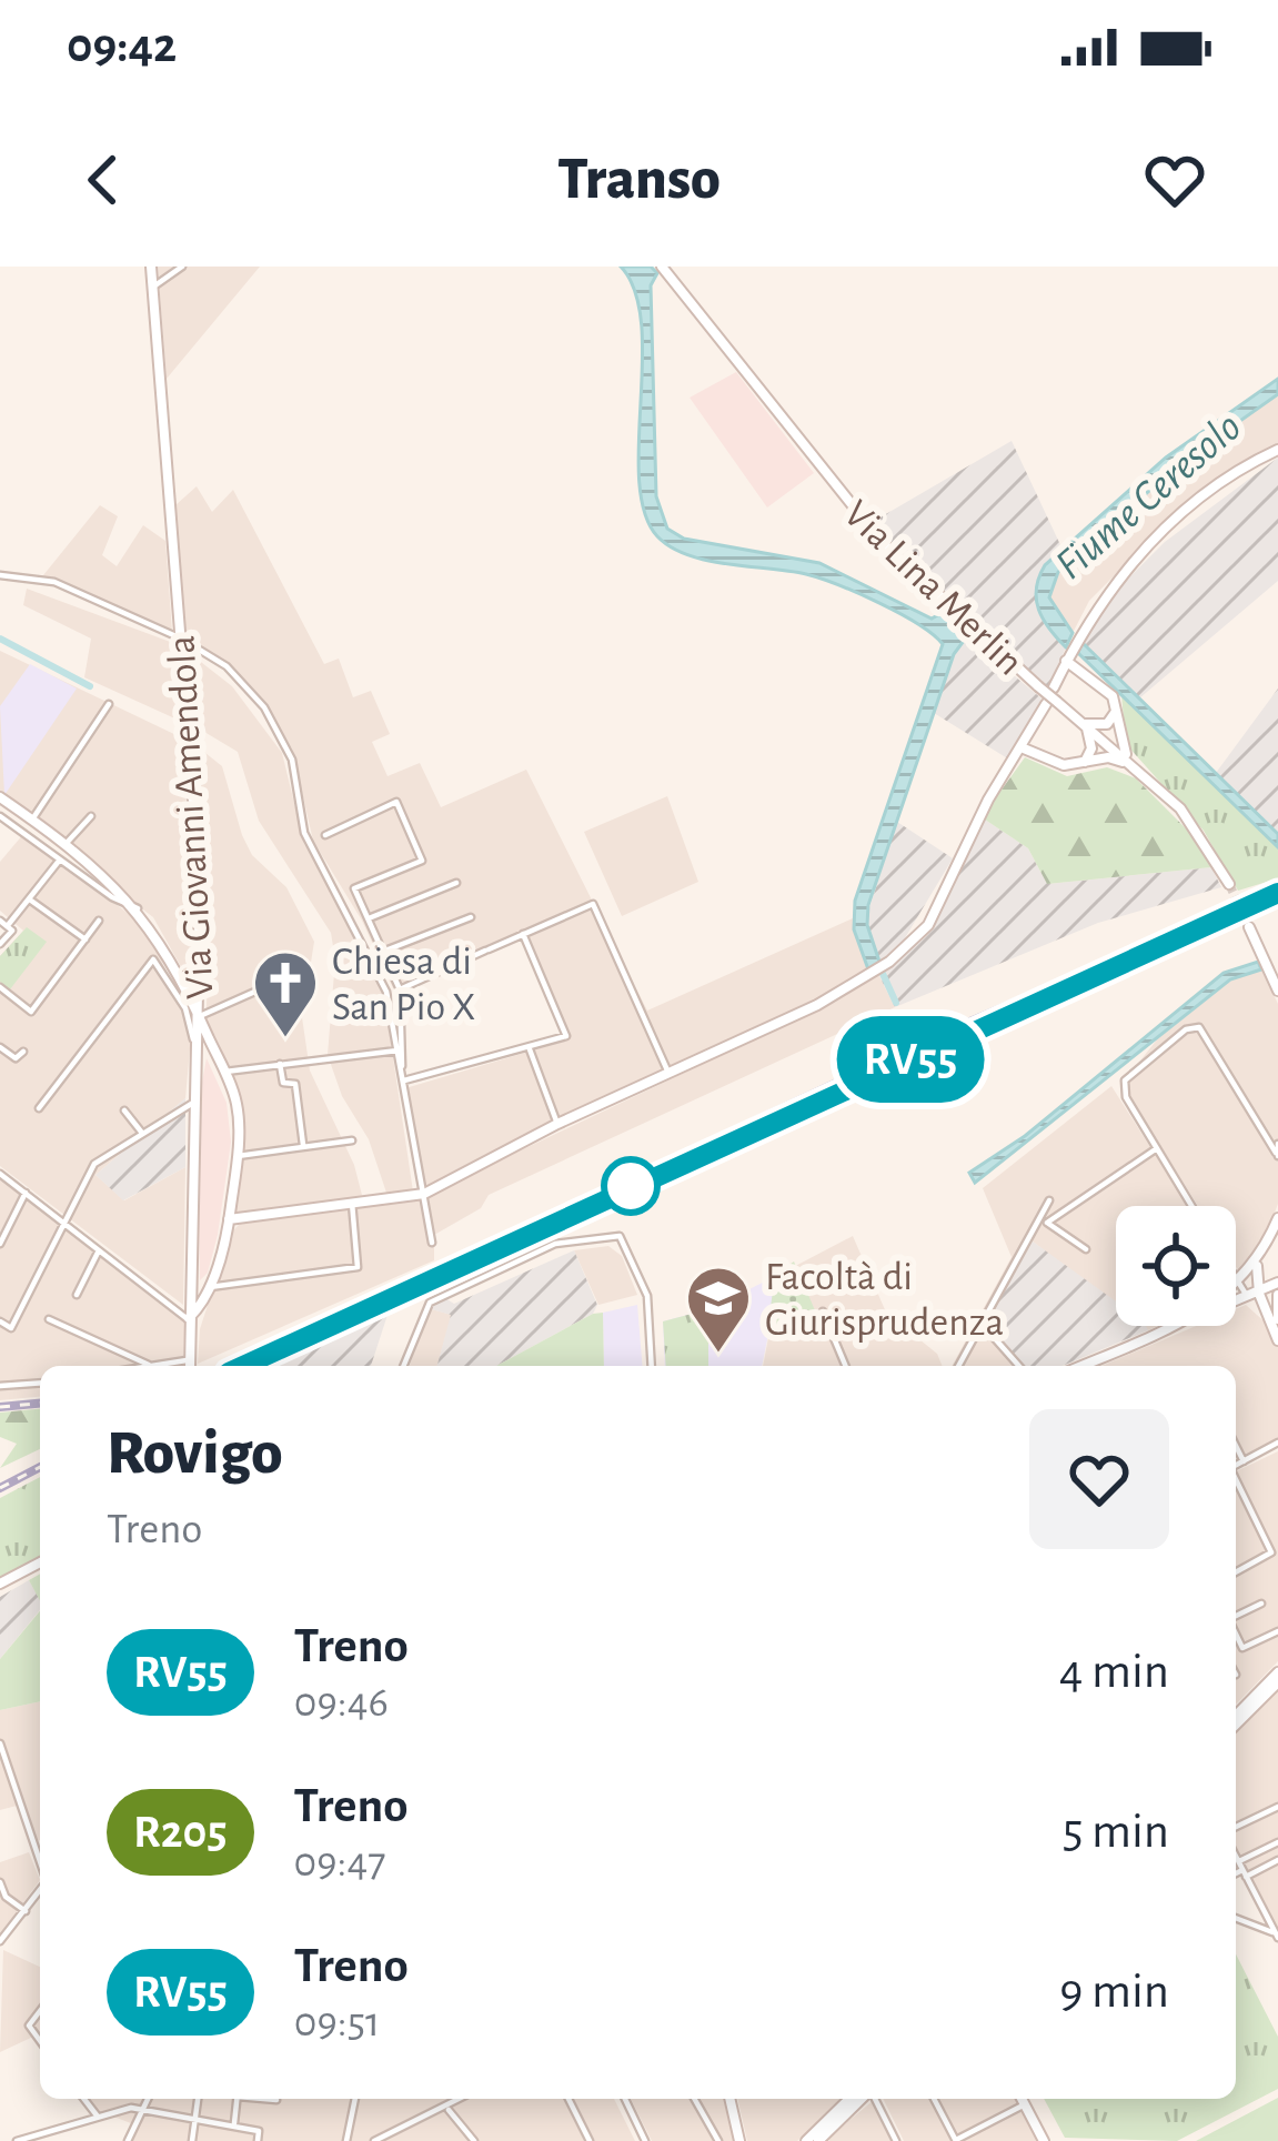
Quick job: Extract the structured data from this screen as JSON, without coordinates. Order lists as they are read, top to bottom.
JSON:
{
  "streets": {
    "street": ["Via Lina Merlin", "Via Giovanni Amendola"]
  },
  "water": ["Fiume Ceresolo"],
  "places": {
    "church": ["Chiesa di San Pio X"],
    "school or university": ["Facoltà di Giurisprudenza"]
  },
  "page": {
    "status": "09:42",
    "header": "Transo",
    "on_map": "RV55",
    "heading": ["Rovigo", "Treno"],
    "list": [
      {
        "mark": "RV55",
        "name": "Treno",
        "note": "09:46",
        "value": "4 min"
      },
      {
        "mark": "R205",
        "name": "Treno",
        "note": "09:47",
        "value": "5 min"
      },
      {
        "mark": "RV55",
        "name": "Treno",
        "note": "09:51",
        "value": "9 min"
      }
    ]
  }
}
